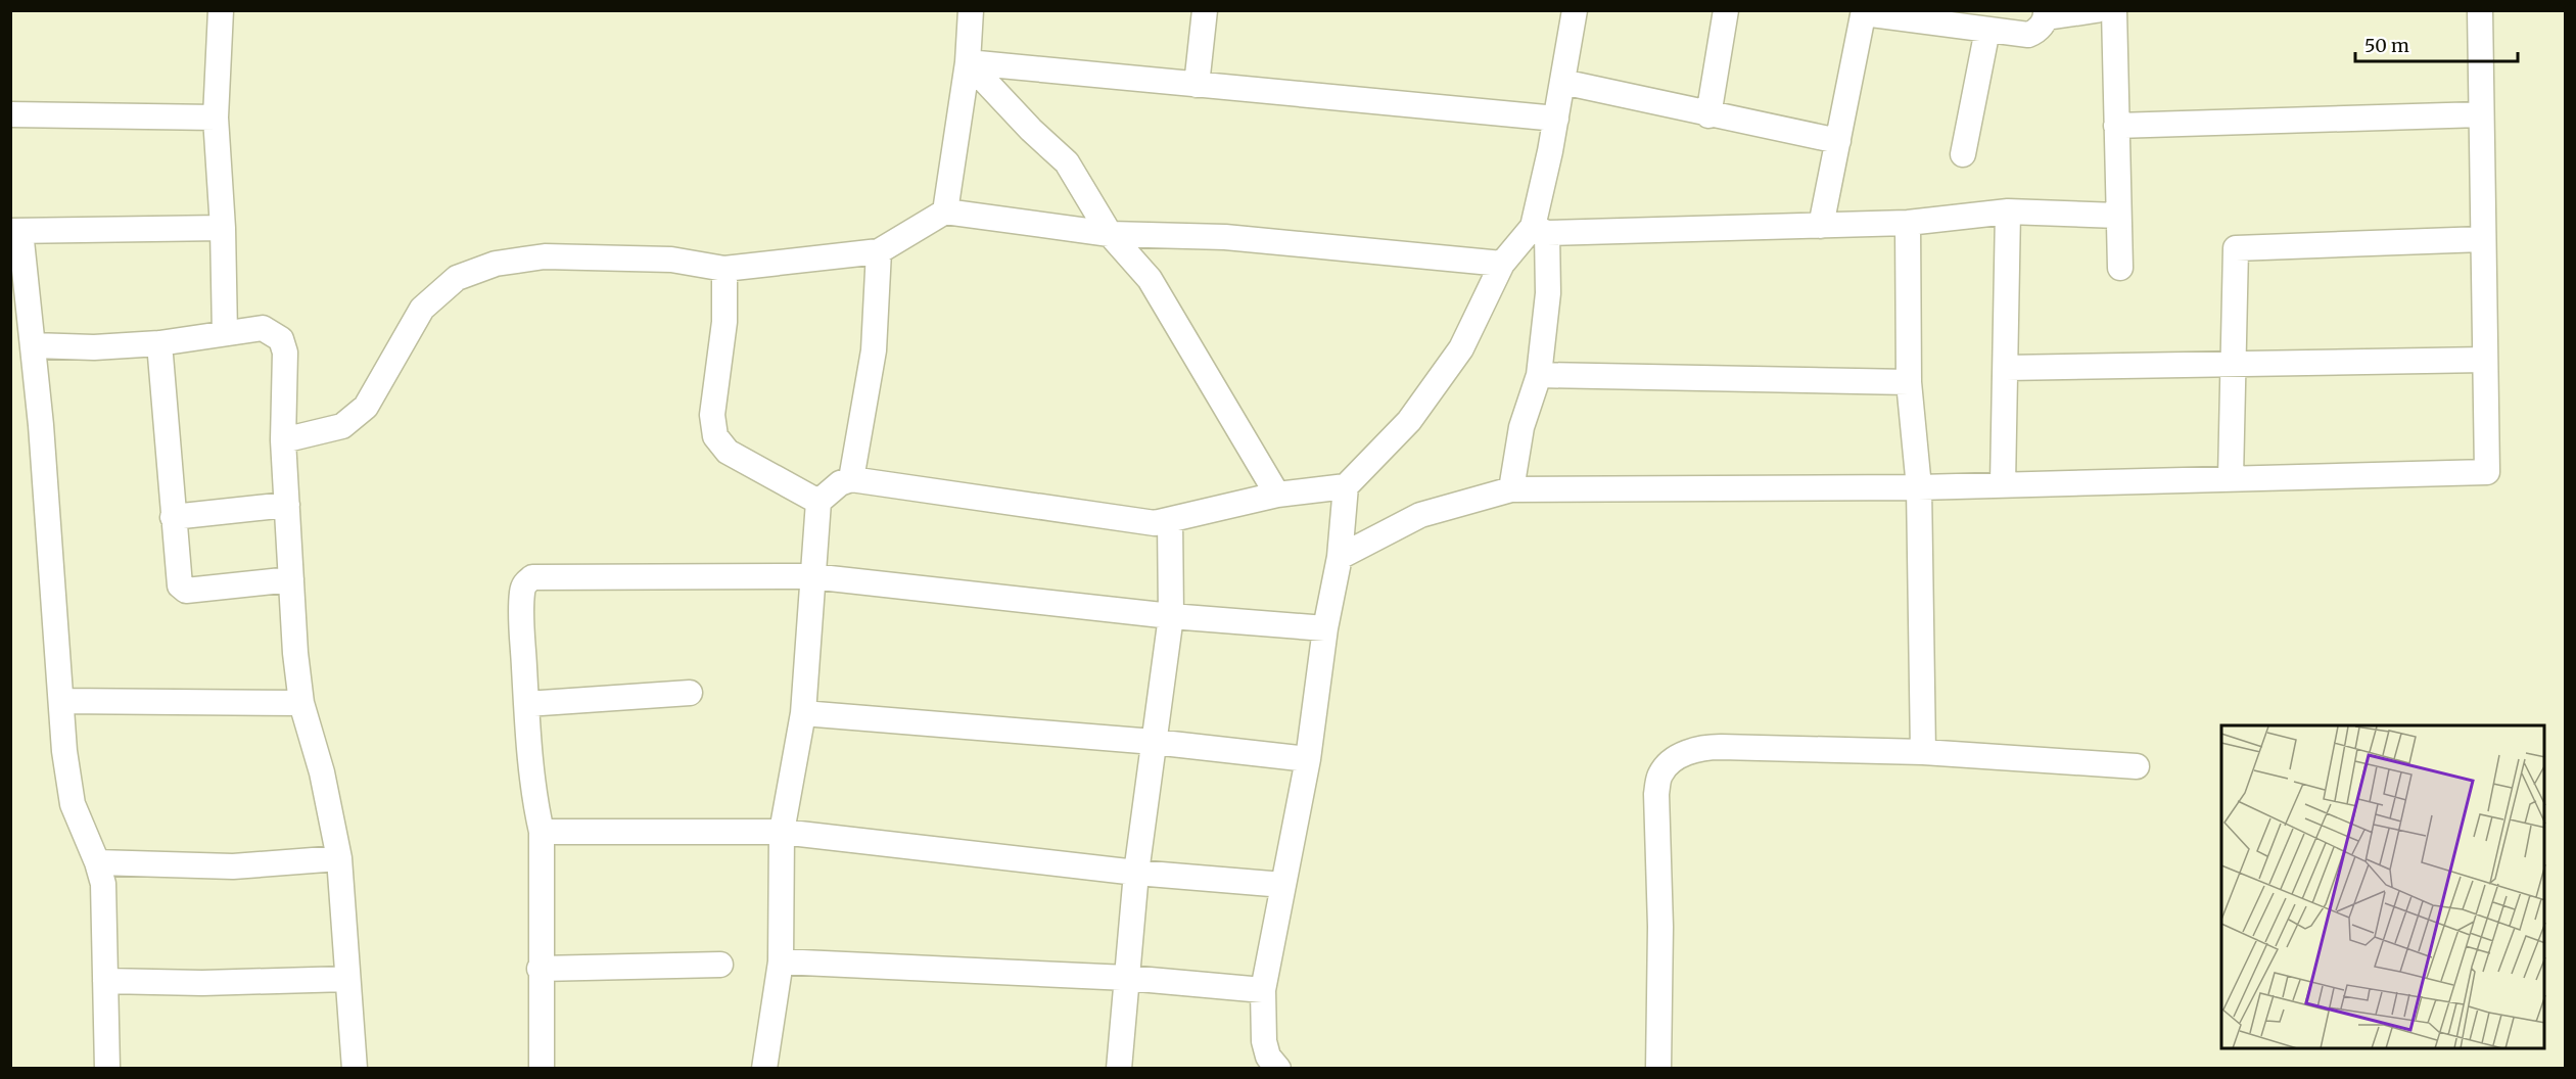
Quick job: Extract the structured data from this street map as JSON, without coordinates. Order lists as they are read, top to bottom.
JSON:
{
  "scale_bar": "50 m"
}
